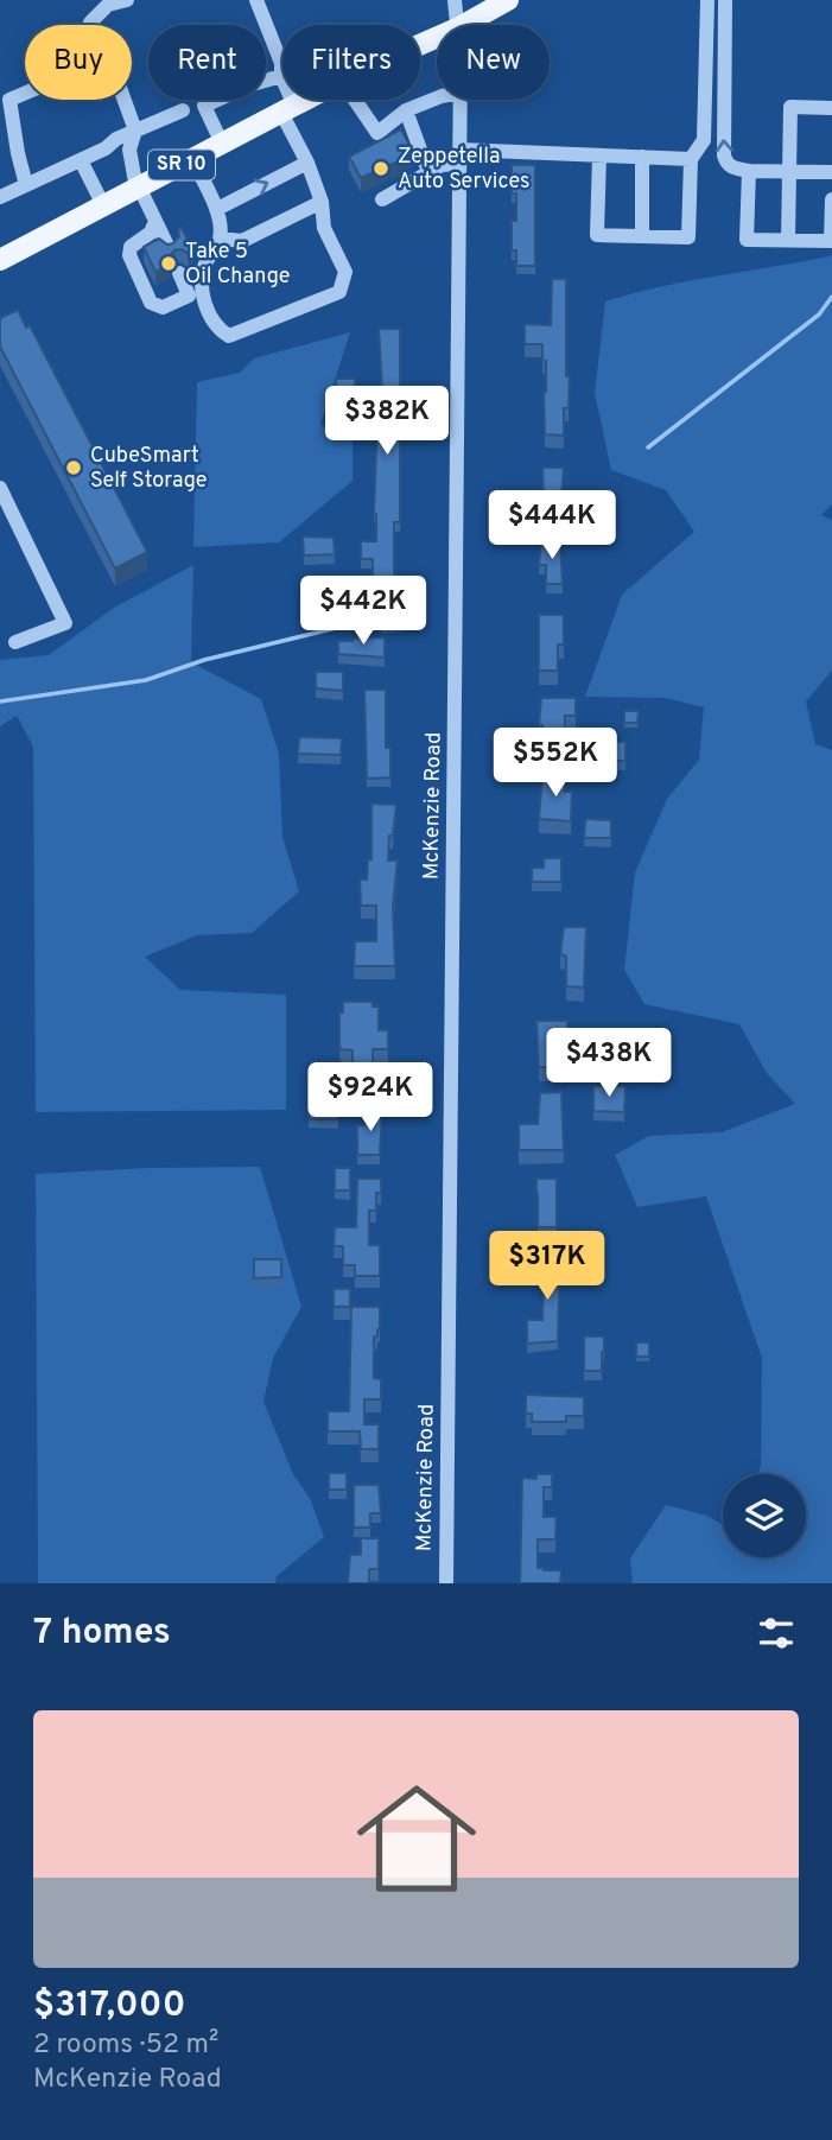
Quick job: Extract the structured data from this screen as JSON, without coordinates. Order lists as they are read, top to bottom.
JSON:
{
  "streets": {
    "main road": ["SR 10"],
    "street": ["McKenzie Road"]
  },
  "places": ["Zeppetella Auto Services", "Take 5 Oil Change", "CubeSmart Self Storage"],
  "page": {
    "chip": [
      "Buy",
      "Rent",
      "Filters",
      "New"
    ],
    "price": [
      "$382K",
      "$444K",
      "$442K",
      "$552K",
      "$438K",
      "$924K",
      "$317K"
    ],
    "heading": "7 homes",
    "list": [
      {
        "name": "$317,000",
        "note": "2 rooms · 52 m² · McKenzie Road"
      }
    ]
  }
}
